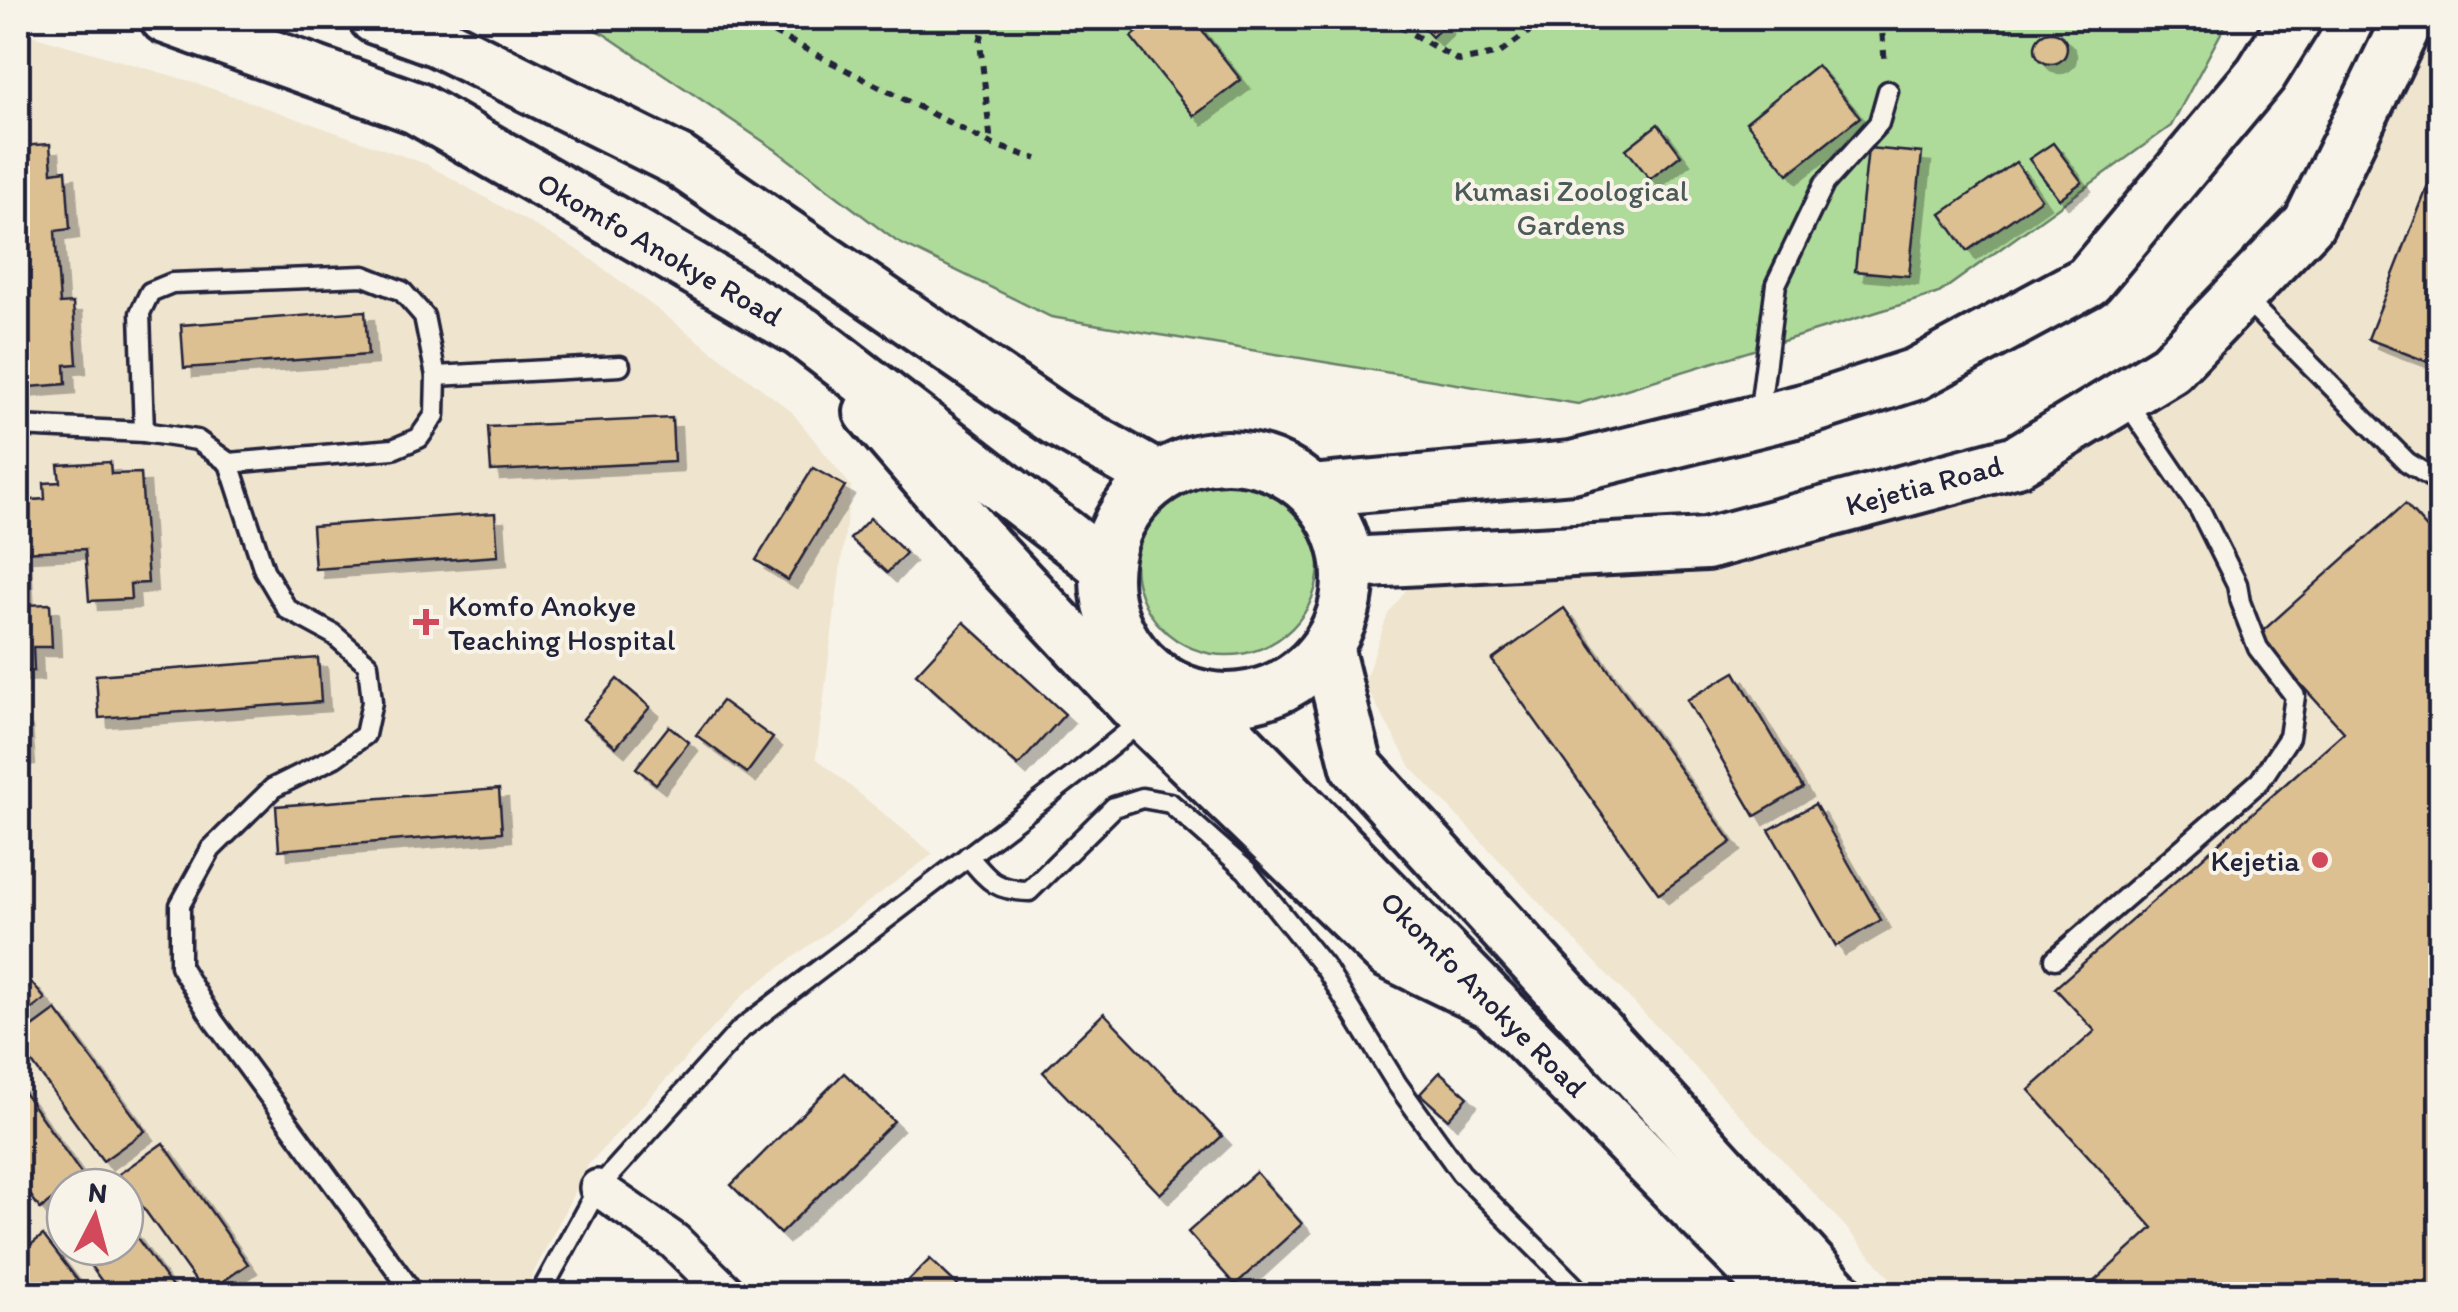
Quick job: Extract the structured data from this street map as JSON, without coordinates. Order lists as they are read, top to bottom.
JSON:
{
  "streets": {
    "main road": ["Okomfo Anokye Road", "Kejetia Road"]
  },
  "crossings": [
    ["Okomfo Anokye Road", "Kejetia Road"]
  ],
  "parks": ["Kumasi Zoological Gardens"],
  "places": {
    "health": ["Komfo Anokye Teaching Hospital"],
    "other": ["Kejetia"]
  },
  "north": "top"
}
